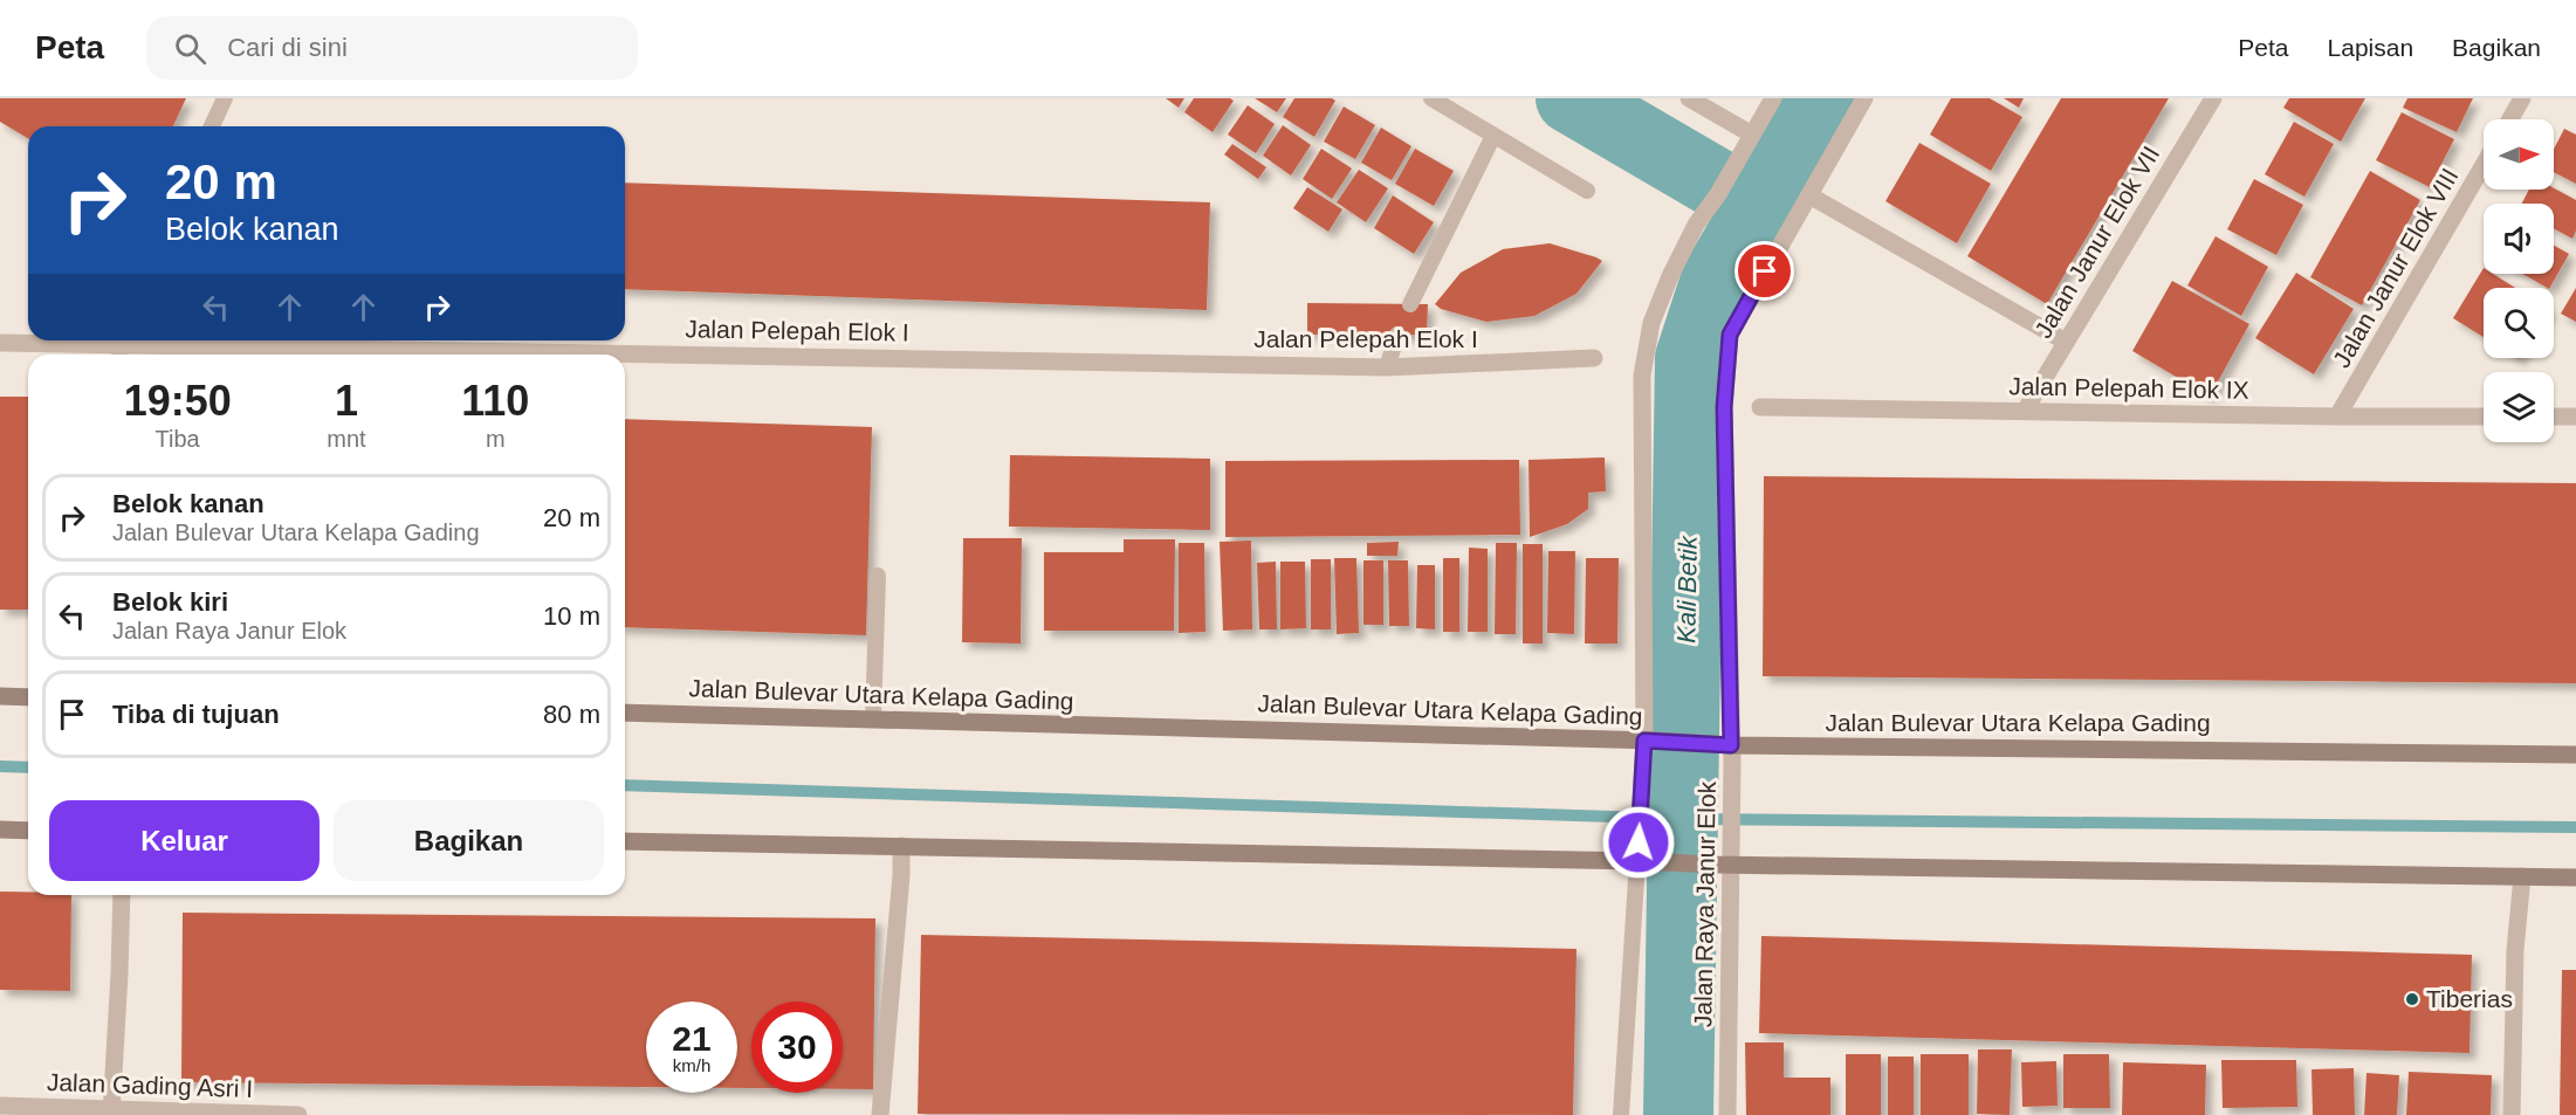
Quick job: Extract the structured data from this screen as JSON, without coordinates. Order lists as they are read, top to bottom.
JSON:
{
  "streets": {
    "main road": ["Jalan Bulevar Utara Kelapa Gading"],
    "street": [
      "Jalan Janur Elok VII",
      "Jalan Janur Elok VIII",
      "Jalan Pelepah Elok I",
      "Jalan Pelepah Elok IX",
      "Jalan Raya Janur Elok",
      "Jalan Gading Asri I"
    ]
  },
  "crossings": [
    ["Jalan Janur Elok VII", "Jalan Pelepah Elok IX"],
    ["Jalan Janur Elok VIII", "Jalan Pelepah Elok IX"],
    ["Jalan Bulevar Utara Kelapa Gading", "Jalan Raya Janur Elok"]
  ],
  "water": ["Kali Betik"],
  "places": ["Tiberias"],
  "north": "right",
  "page": {
    "header": "Peta",
    "search": "Cari di sini",
    "nav": ["Peta", "Lapisan", "Bagikan"],
    "turn": ["20 m", "Belok kanan"],
    "eta": [
      "19:50",
      "Tiba",
      "1",
      "mnt",
      "110",
      "m"
    ],
    "list": [
      {
        "name": "Belok kanan",
        "note": "Jalan Bulevar Utara Kelapa Gading",
        "value": "20 m"
      },
      {
        "name": "Belok kiri",
        "note": "Jalan Raya Janur Elok",
        "value": "10 m"
      },
      {
        "name": "Tiba di tujuan",
        "value": "80 m"
      }
    ],
    "buttons": ["Keluar", "Bagikan"],
    "speed": "21 km/h",
    "limit": "30"
  }
}
